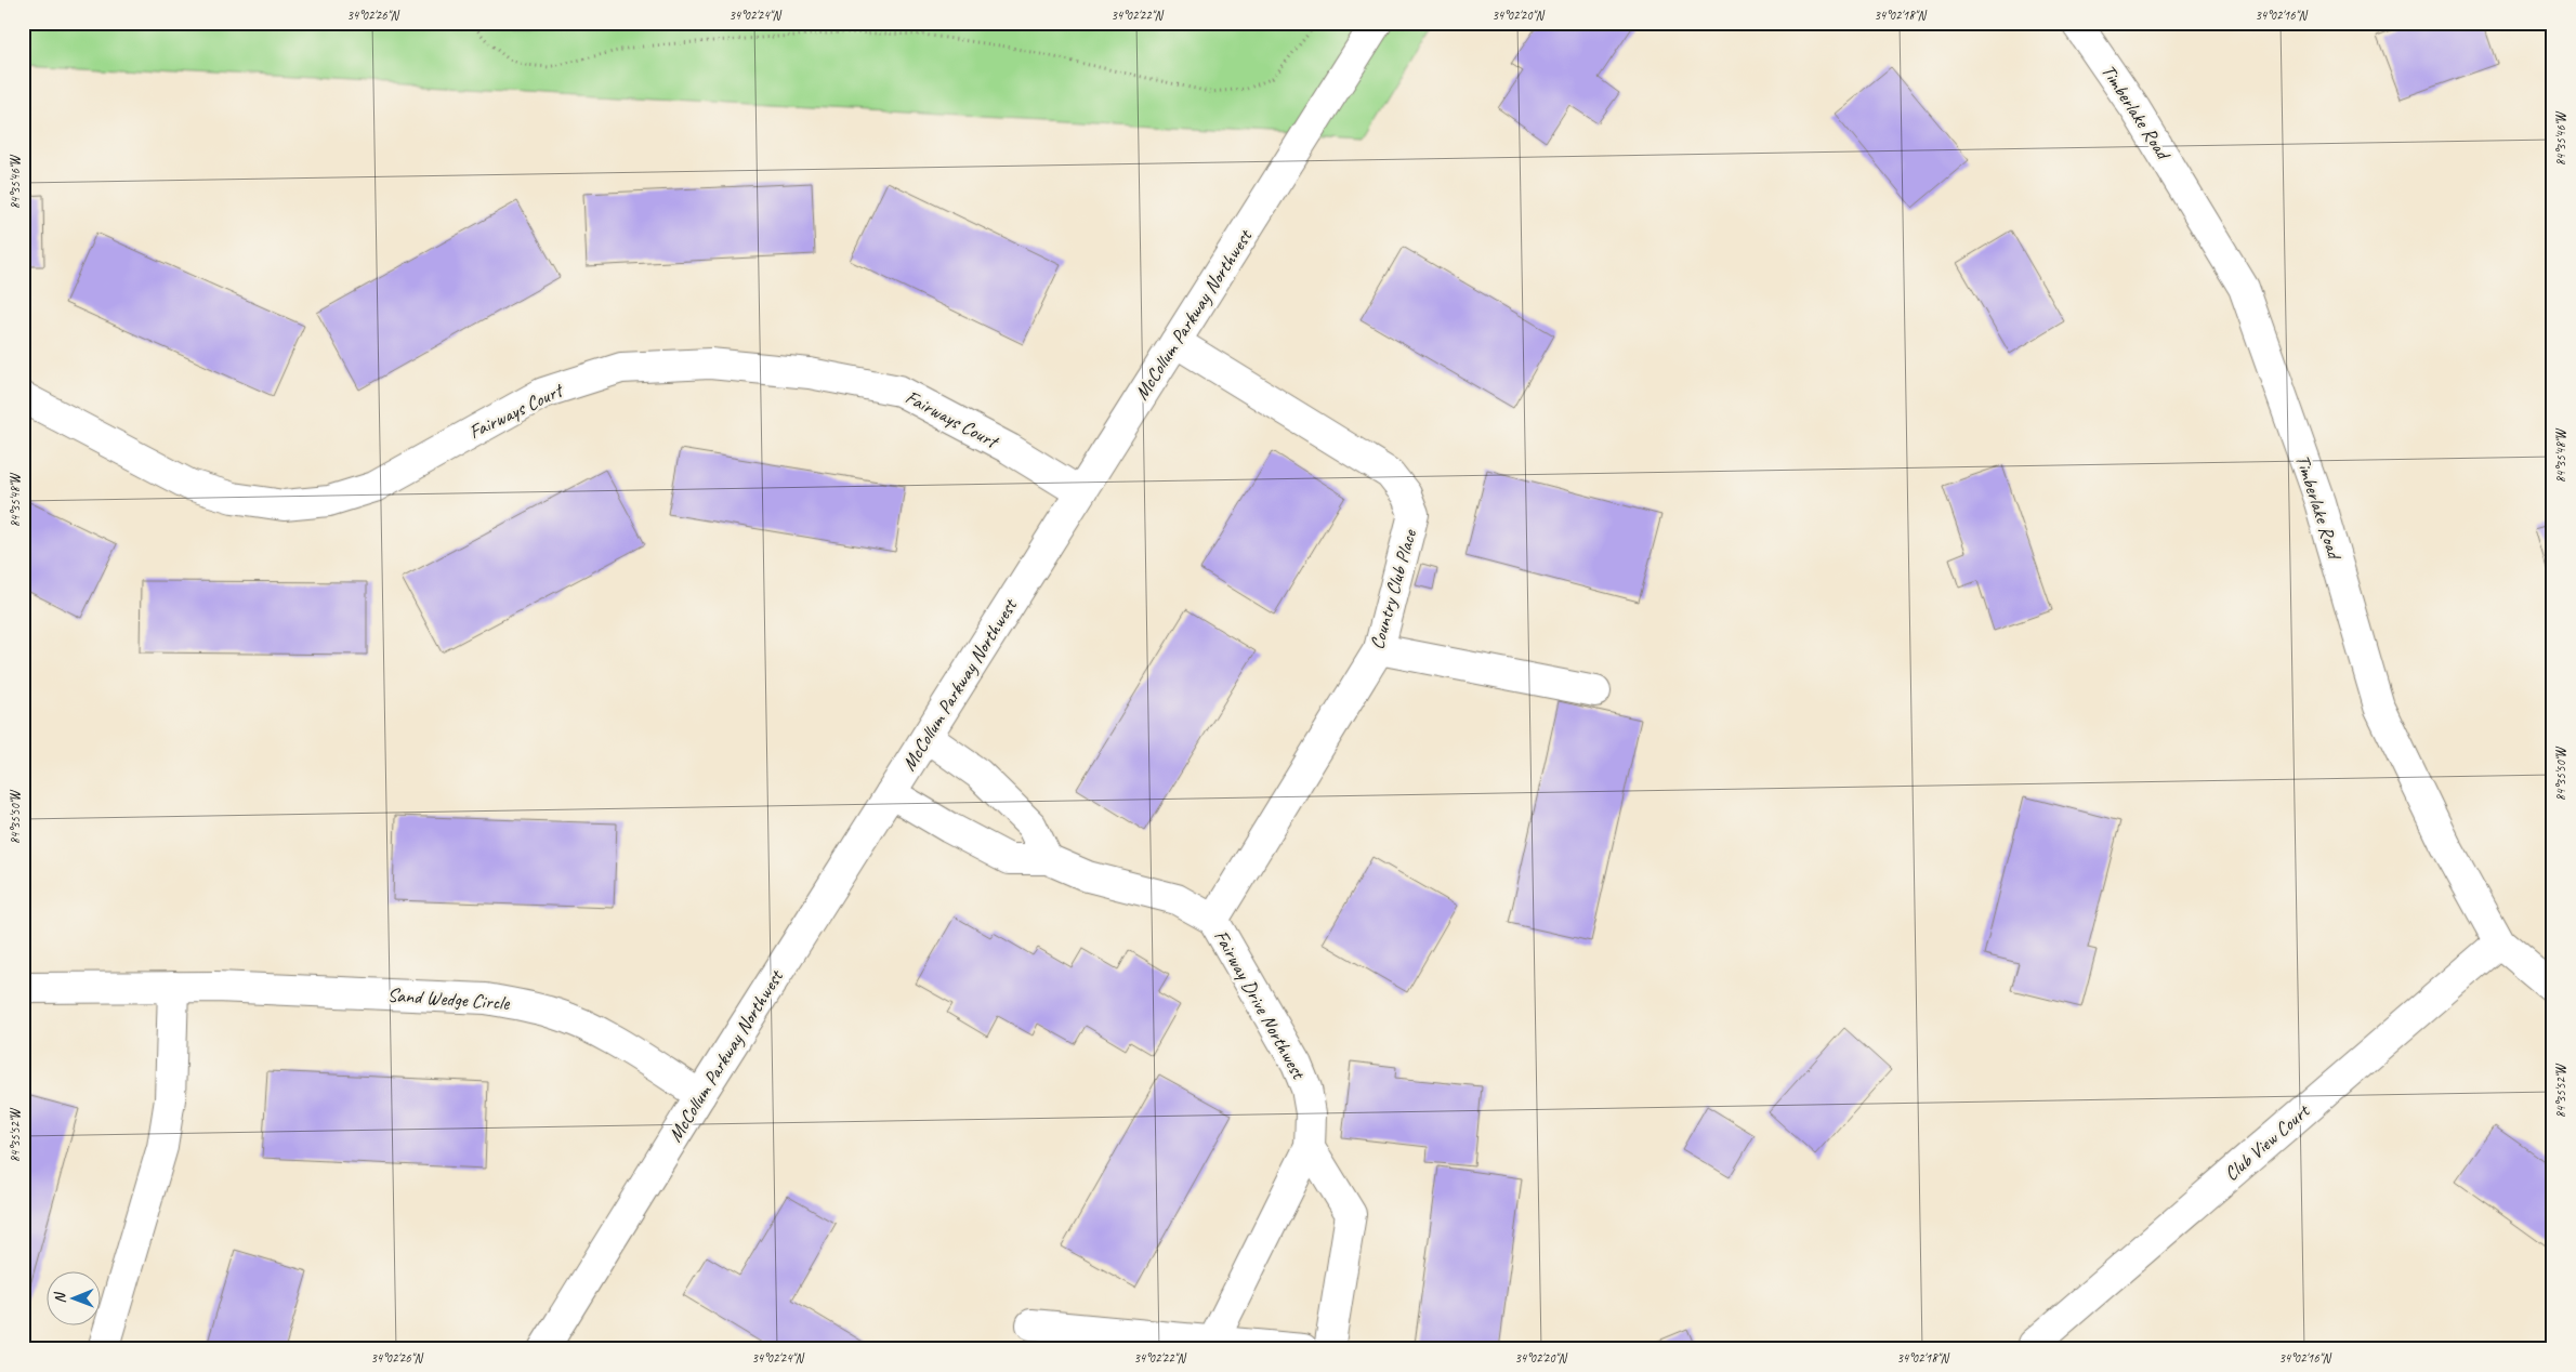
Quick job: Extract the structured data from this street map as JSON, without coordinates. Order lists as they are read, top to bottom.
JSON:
{
  "streets": {
    "street": [
      "Timberlake Road",
      "McCollum Parkway Northwest",
      "Fairways Court",
      "Country Club Place",
      "Sand Wedge Circle",
      "Fairway Drive Northwest",
      "Club View Court"
    ]
  },
  "crossings": [
    ["Timberlake Road", "Club View Court"],
    ["McCollum Parkway Northwest", "Fairways Court"],
    ["McCollum Parkway Northwest", "Country Club Place"],
    ["McCollum Parkway Northwest", "Sand Wedge Circle"],
    ["McCollum Parkway Northwest", "Fairway Drive Northwest"],
    ["Country Club Place", "Fairway Drive Northwest"]
  ],
  "north": "left",
  "coordinates": [
    "34°02'26\"N",
    "34°02'24\"N",
    "34°02'22\"N",
    "34°02'20\"N",
    "34°02'18\"N",
    "34°02'16\"N",
    "84°35'46\"W",
    "84°35'48\"W",
    "84°35'50\"W",
    "84°35'52\"W"
  ]
}
